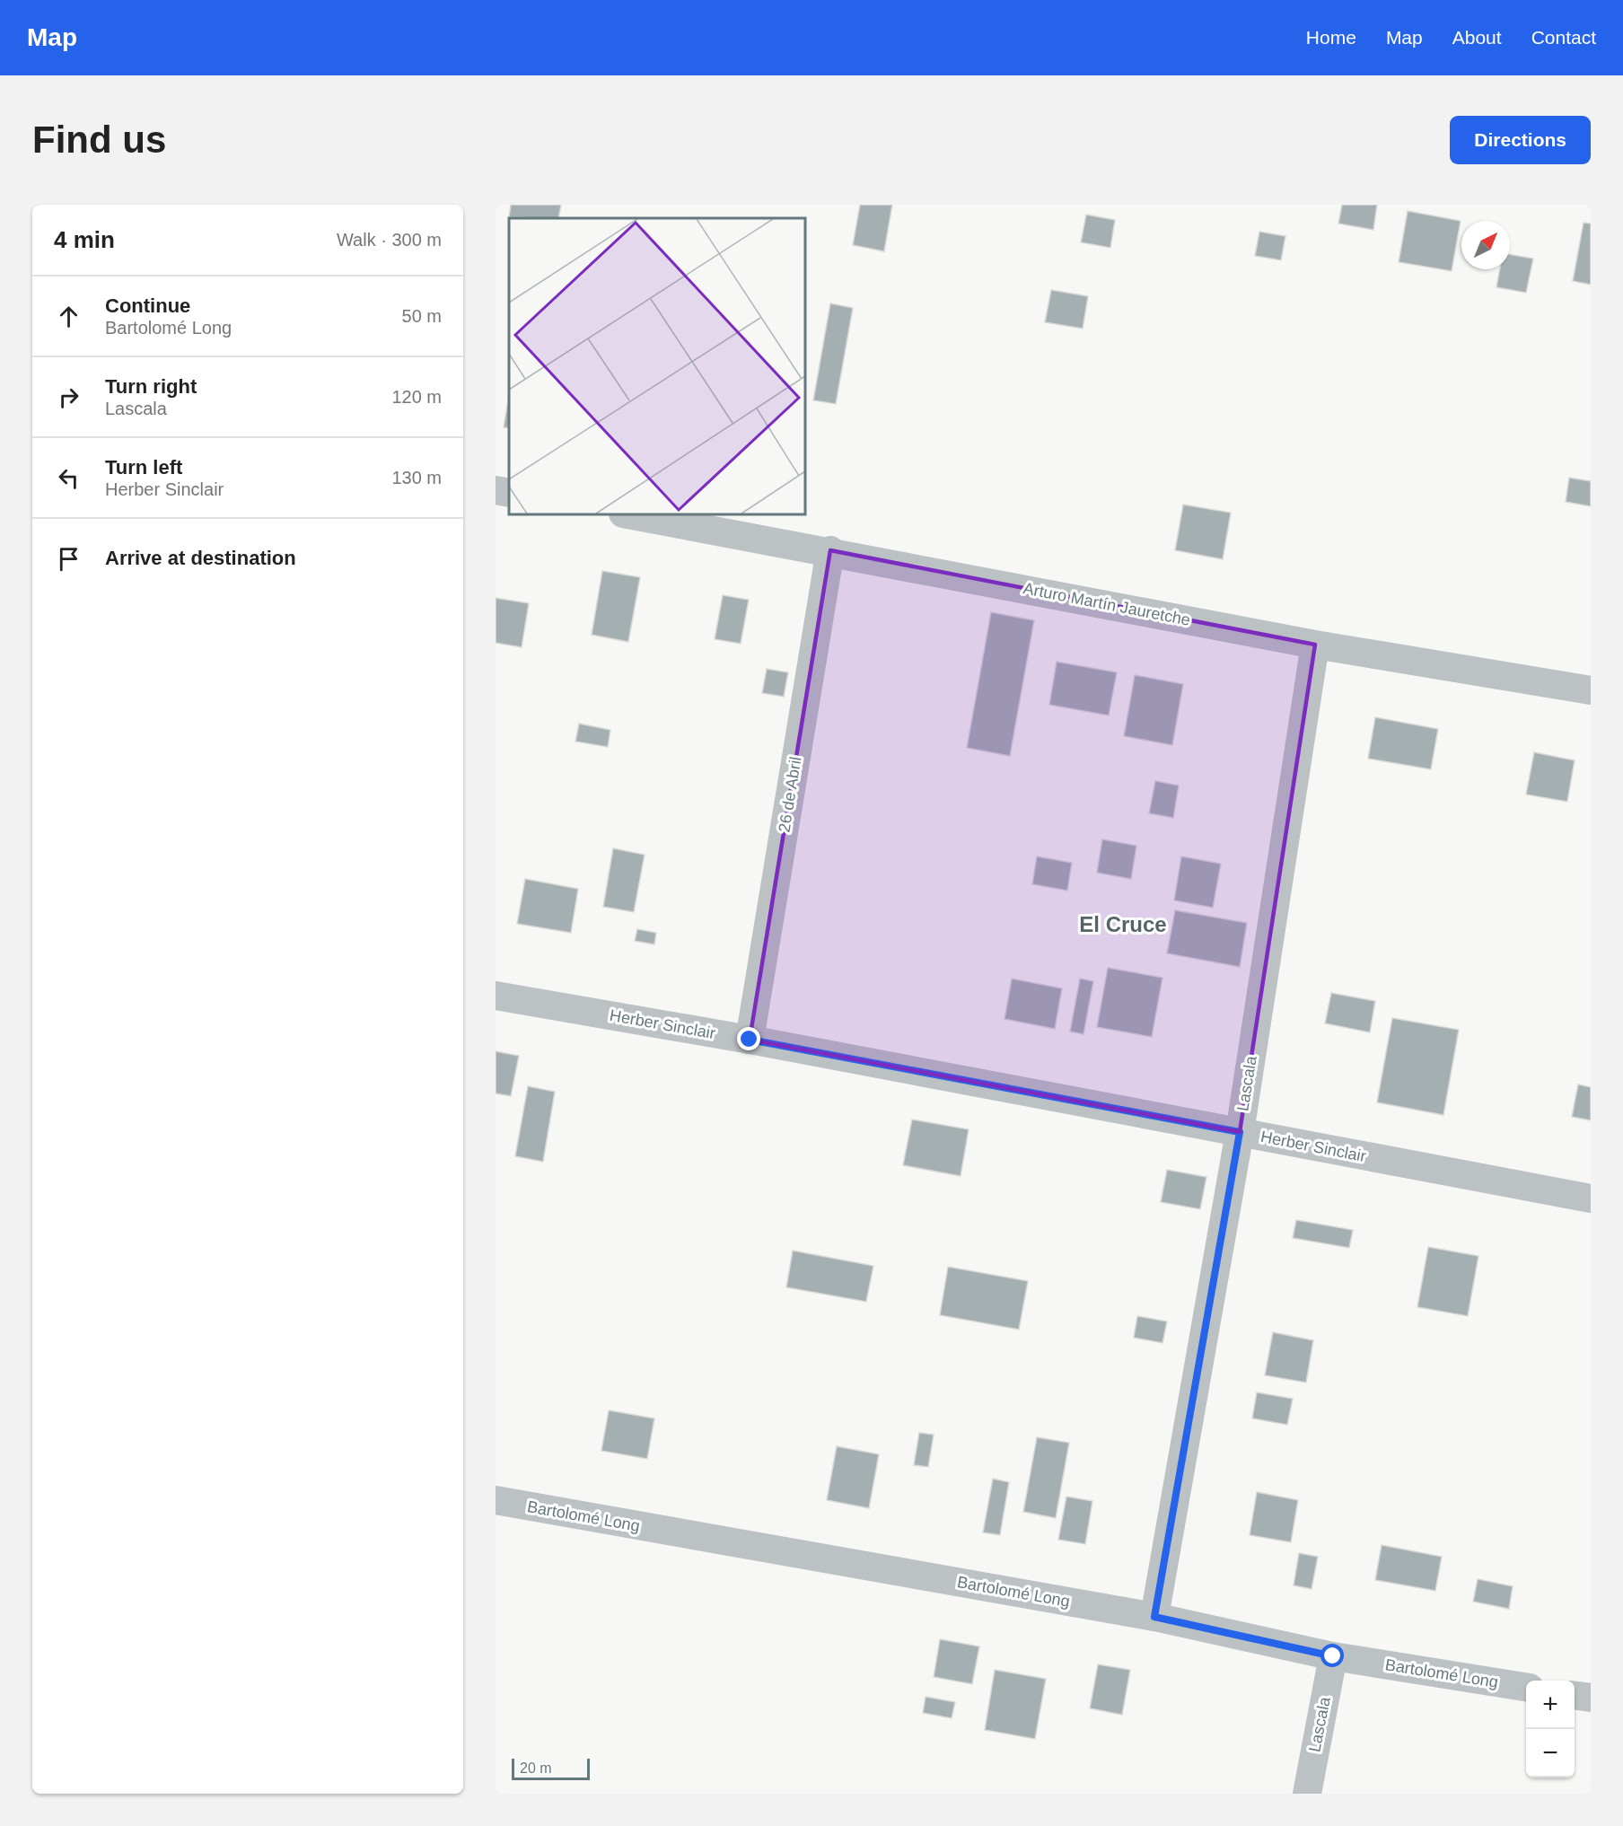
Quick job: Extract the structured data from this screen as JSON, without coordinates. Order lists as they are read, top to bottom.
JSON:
{
  "streets": {
    "street": [
      "Arturo Martín Jauretche",
      "26 de Abril",
      "Herber Sinclair",
      "Lascala",
      "Bartolomé Long"
    ]
  },
  "crossings": [
    ["Arturo Martín Jauretche", "26 de Abril"],
    ["Arturo Martín Jauretche", "Lascala"],
    ["26 de Abril", "Herber Sinclair"],
    ["Herber Sinclair", "Lascala"],
    ["Lascala", "Bartolomé Long"]
  ],
  "districts": ["El Cruce"],
  "scale_bar": "20 m",
  "north": "top right",
  "page": {
    "header": "Map",
    "nav": [
      "Home",
      "Map",
      "About",
      "Contact"
    ],
    "buttons": "Directions",
    "title": "Find us",
    "heading": ["4 min", "Walk · 300 m"],
    "list": [
      ["Continue", "Bartolomé Long", "50 m"],
      ["Turn right", "Lascala", "120 m"],
      ["Turn left", "Herber Sinclair", "130 m"],
      "Arrive at destination"
    ],
    "map_buttons": ["+", "−"],
    "scale": "20 m"
  }
}
